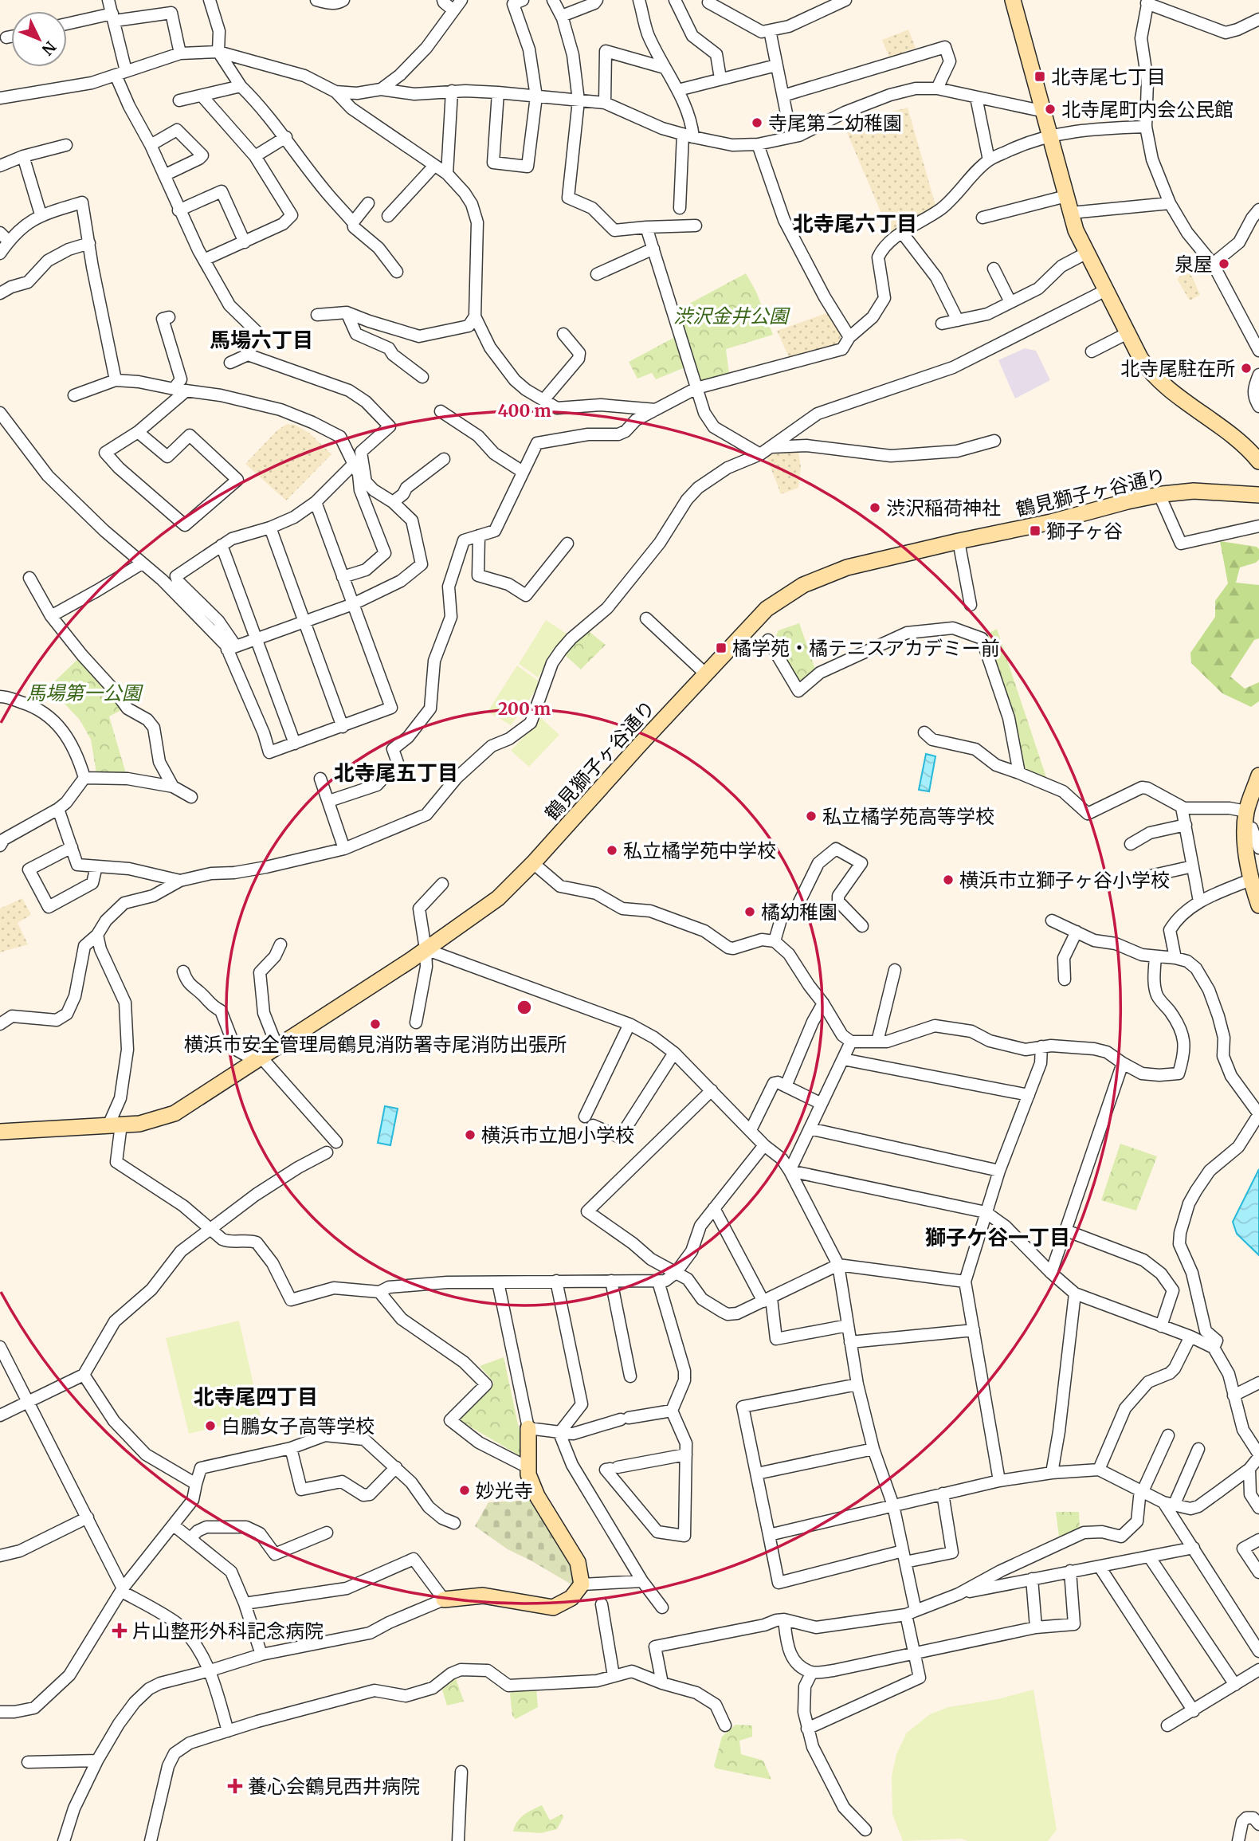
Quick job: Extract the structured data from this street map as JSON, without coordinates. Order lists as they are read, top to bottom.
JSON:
{
  "streets": {
    "street": ["鶴見獅子ヶ谷通り"]
  },
  "districts": [
    "北寺尾六丁目",
    "馬場六丁目",
    "北寺尾五丁目",
    "獅子ケ谷一丁目",
    "北寺尾四丁目"
  ],
  "parks": ["渋沢金井公園", "馬場第一公園"],
  "places": {
    "transit": ["北寺尾七丁目", "獅子ヶ谷", "橘学苑・橘テニスアカデミー前"],
    "other": [
      "北寺尾町内会公民館",
      "寺尾第二幼稚園",
      "泉屋",
      "北寺尾駐在所",
      "渋沢稲荷神社",
      "私立橘学苑高等学校",
      "私立橘学苑中学校",
      "横浜市立獅子ヶ谷小学校",
      "橘幼稚園",
      "横浜市安全管理局鶴見消防署寺尾消防出張所",
      "横浜市立旭小学校",
      "白鵬女子高等学校",
      "妙光寺"
    ],
    "health": ["片山整形外科記念病院", "養心会鶴見西井病院"]
  },
  "north": "bottom right",
  "rings": ["400 m", "200 m"]
}
